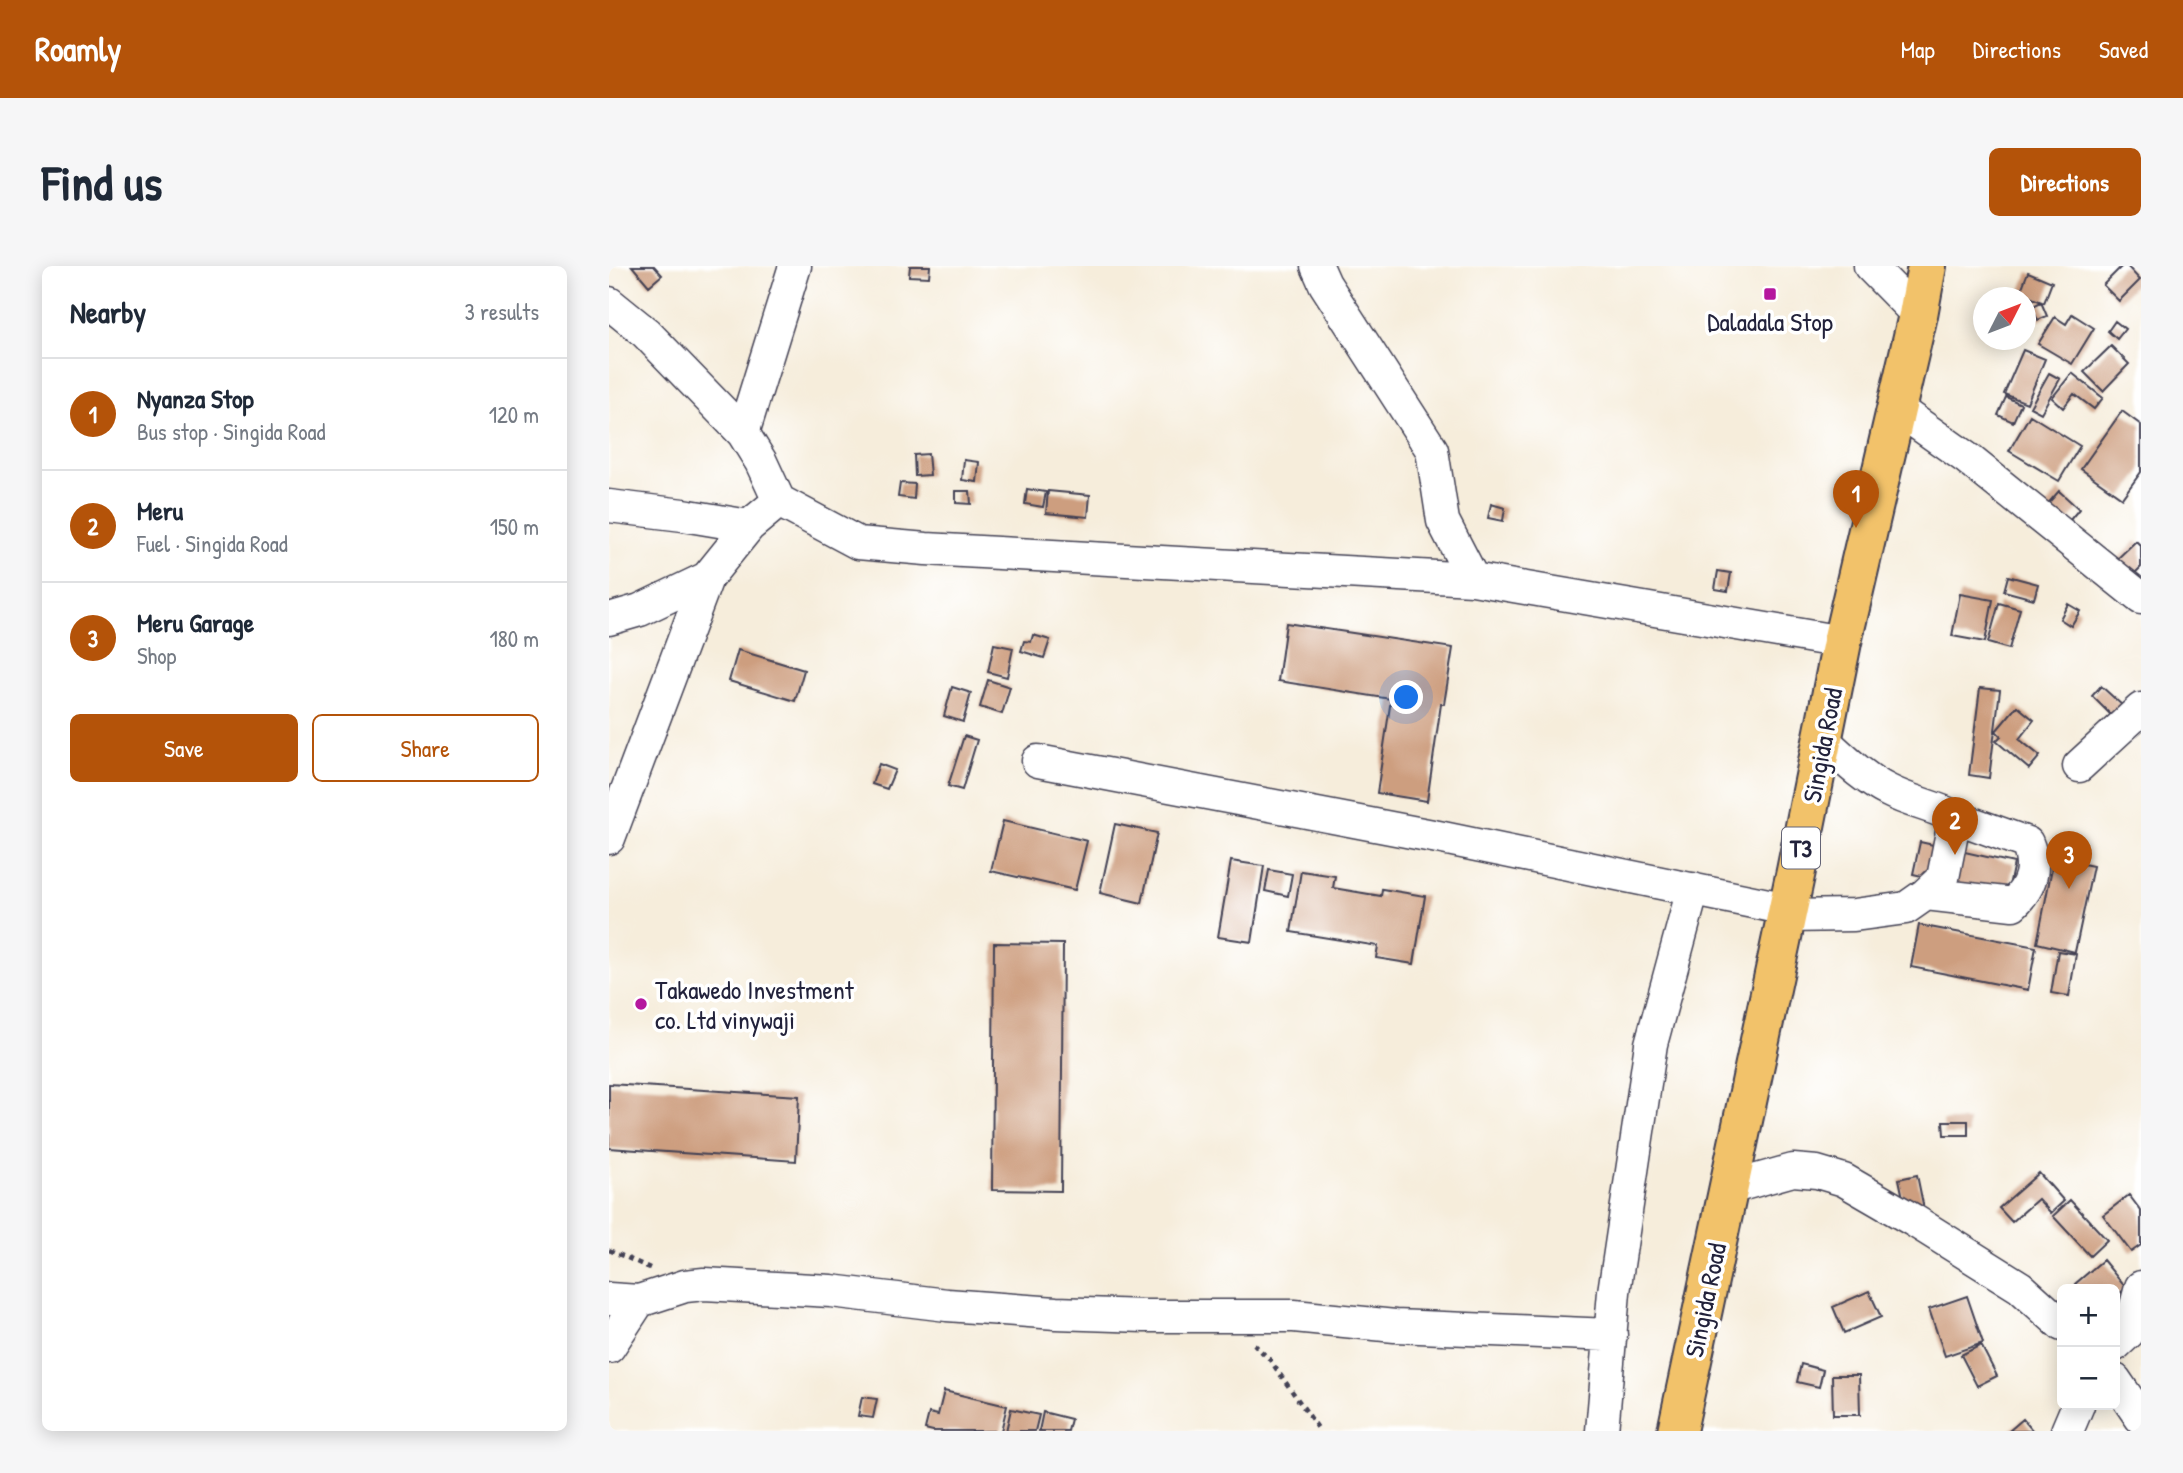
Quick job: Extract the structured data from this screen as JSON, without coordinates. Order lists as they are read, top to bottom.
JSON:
{
  "streets": {
    "highway": ["Singida Road", "T3"]
  },
  "places": {
    "transit": ["Daladala Stop"],
    "other": ["Takawedo Investment co. Ltd vinywaji"]
  },
  "north": "top right",
  "page": {
    "header": "Roamly",
    "nav": ["Map", "Directions", "Saved"],
    "buttons": [
      "Directions",
      ["Save", "Share"]
    ],
    "title": "Find us",
    "heading": ["Nearby", "3 results"],
    "list": [
      {
        "mark": "1",
        "name": "Nyanza Stop",
        "note": "Bus stop · Singida Road",
        "value": "120 m"
      },
      {
        "mark": "2",
        "name": "Meru",
        "note": "Fuel · Singida Road",
        "value": "150 m"
      },
      {
        "mark": "3",
        "name": "Meru Garage",
        "note": "Shop",
        "value": "180 m"
      }
    ],
    "pins": ["1", "2", "3"],
    "map_buttons": ["+", "−"]
  }
}
